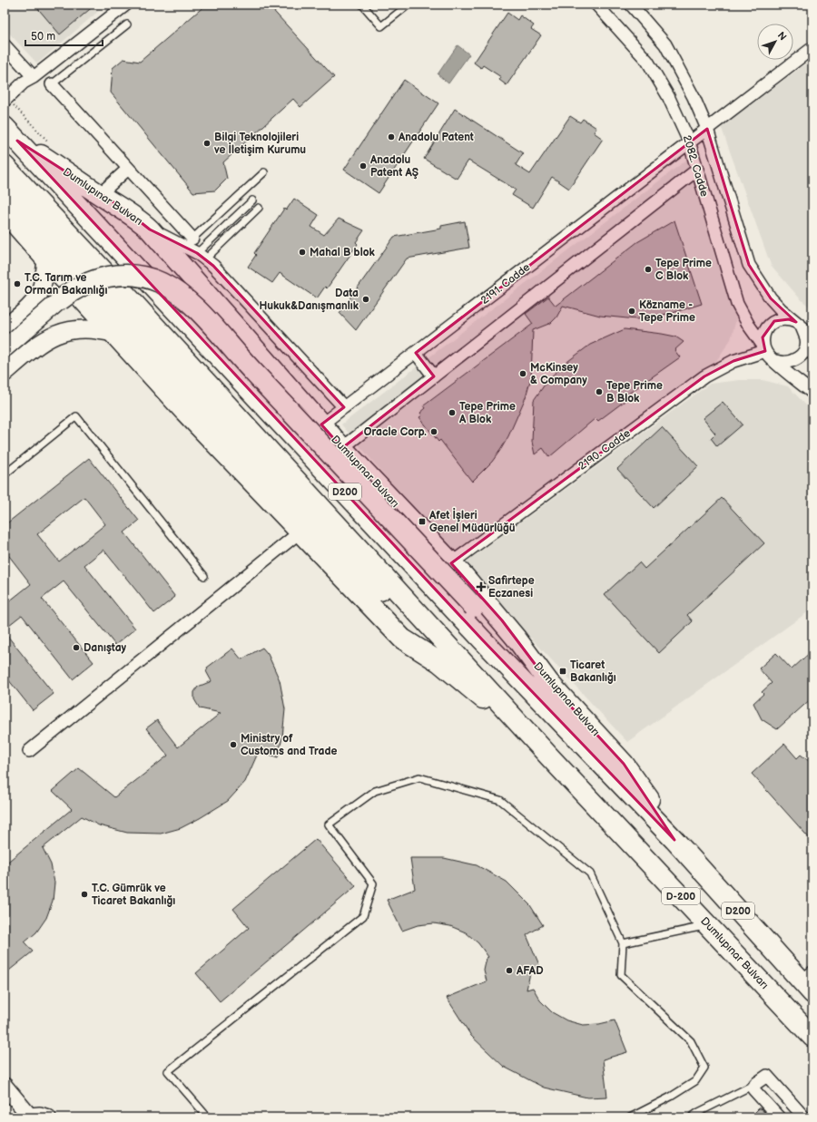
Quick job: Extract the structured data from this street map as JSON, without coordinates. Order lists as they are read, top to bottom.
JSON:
{
  "streets": {
    "highway": ["Dumlupınar Bulvarı", "D200", "D-200"],
    "street": ["2082. Cadde", "2191. Cadde", "2190. Cadde"]
  },
  "crossings": [
    ["2082. Cadde", "2191. Cadde"],
    ["2082. Cadde", "2190. Cadde"],
    ["Dumlupınar Bulvarı", "2191. Cadde"],
    ["Dumlupınar Bulvarı", "2190. Cadde"]
  ],
  "places": {
    "other": [
      "Anadolu Patent",
      "Bilgi Teknolojileri ve İletişim Kurumu",
      "Anadolu Patent AŞ",
      "Mahal B blok",
      "Tepe Prime C Blok",
      "T.C. Tarım ve Orman Bakanlığı",
      "Data Hukuk&Danışmanlık",
      "Közname - Tepe Prime",
      "McKinsey & Company",
      "Tepe Prime B Blok",
      "Tepe Prime A Blok",
      "Oracle Corp.",
      "Danıştay",
      "Ministry of Customs and Trade",
      "T.C. Gümrük ve Ticaret Bakanlığı",
      "AFAD"
    ],
    "transit": ["Afet İşleri Genel Müdürlüğü", "Ticaret Bakanlığı"],
    "health": ["Safirtepe Eczanesi"]
  },
  "scale_bar": "50 m",
  "north": "top right"
}
